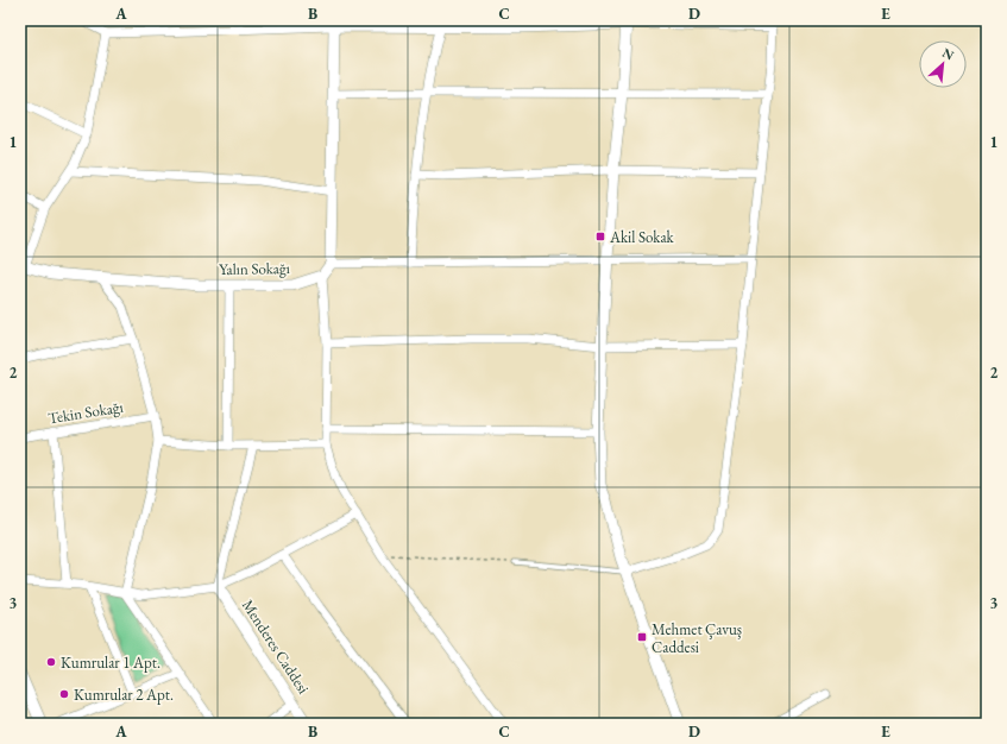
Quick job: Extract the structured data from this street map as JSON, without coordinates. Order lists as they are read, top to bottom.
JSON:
{
  "streets": {
    "street": ["Yalın Sokağı", "Tekin Sokağı", "Menderes Caddesi"]
  },
  "places": {
    "transit": ["Akil Sokak", "Mehmet Çavuş Caddesi"],
    "other": ["Kumrular 1 Apt.", "Kumrular 2 Apt."]
  },
  "north": "top right",
  "grid": {
    "columns": [
      "A",
      "B",
      "C",
      "D",
      "E"
    ],
    "rows": ["1", "2", "3"]
  }
}
